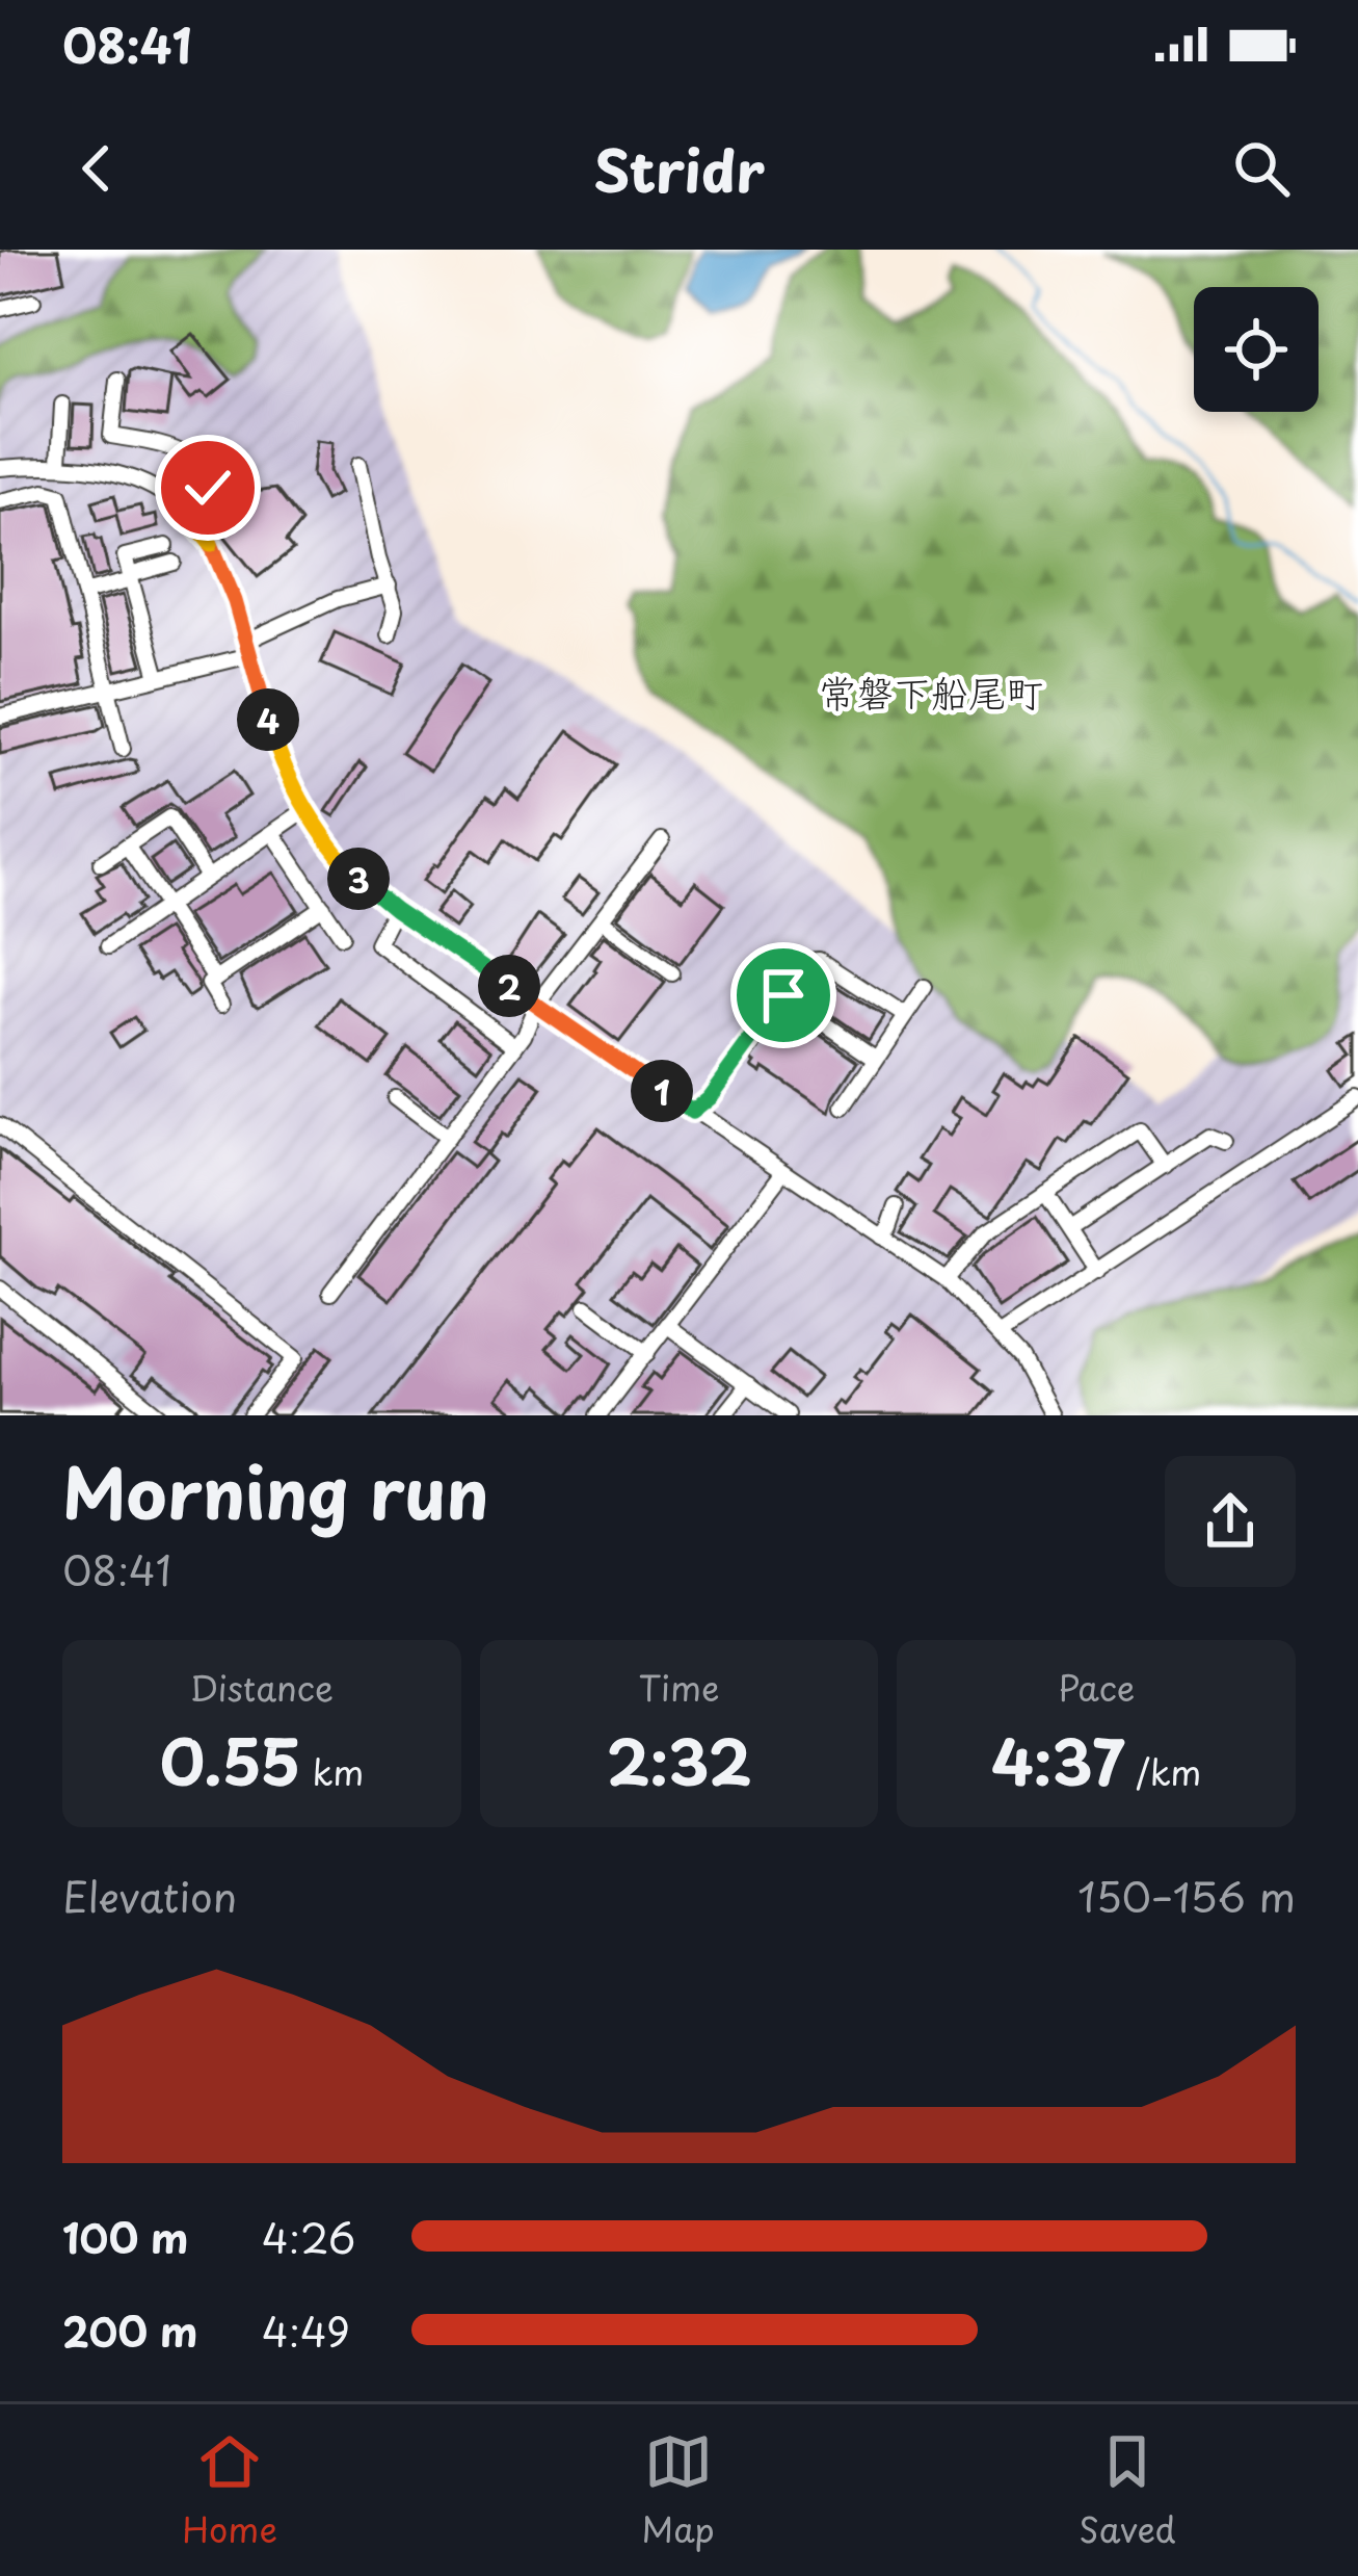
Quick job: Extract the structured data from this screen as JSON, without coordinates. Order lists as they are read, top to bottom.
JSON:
{
  "districts": ["常磐下船尾町"],
  "page": {
    "status": "08:41",
    "header": "Stridr",
    "pins": [
      "4",
      "3",
      "2",
      "1"
    ],
    "heading": ["Morning run", "08:41"],
    "stats": [
      ["Distance", "0.55 km"],
      ["Time", "2:32"],
      ["Pace", "4:37 /km"]
    ],
    "chart": ["Elevation", "150–156 m"],
    "list": [
      {
        "name": "100 m",
        "note": "4:26"
      },
      {
        "name": "200 m",
        "note": "4:49"
      }
    ],
    "tabs": ["Home", "Map", "Saved"]
  }
}
